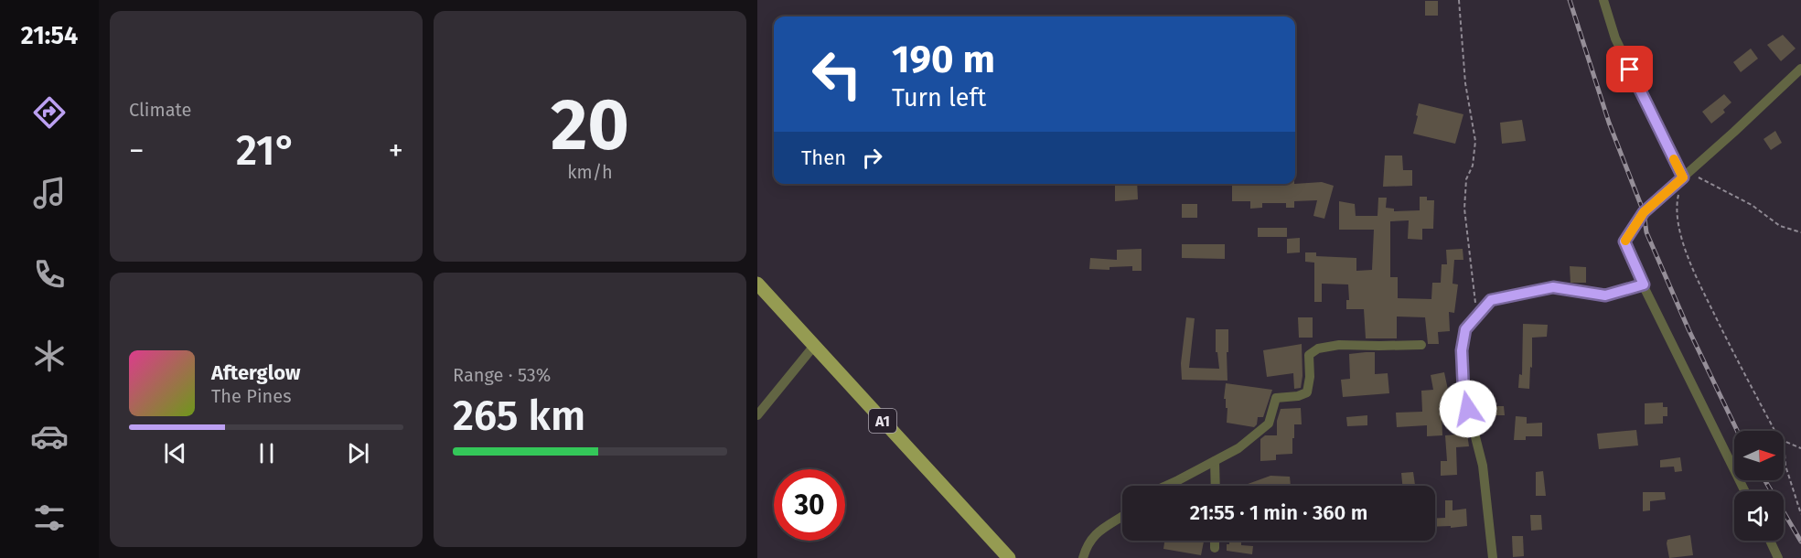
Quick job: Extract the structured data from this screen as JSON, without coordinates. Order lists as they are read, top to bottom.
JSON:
{
  "streets": {
    "main road": ["A1"]
  },
  "north": "right",
  "page": {
    "tabs": "21:54",
    "tile": [
      "Climate",
      ["20", "km/h"],
      ["Range · 53%", "265 km"]
    ],
    "turn": ["190 m", "Turn left"],
    "heat": ["−", "21°", "+"],
    "then": "Then",
    "song": ["Afterglow", "The Pines"],
    "limit": "30",
    "trip": "21:55 · 1 min · 360 m"
  }
}
